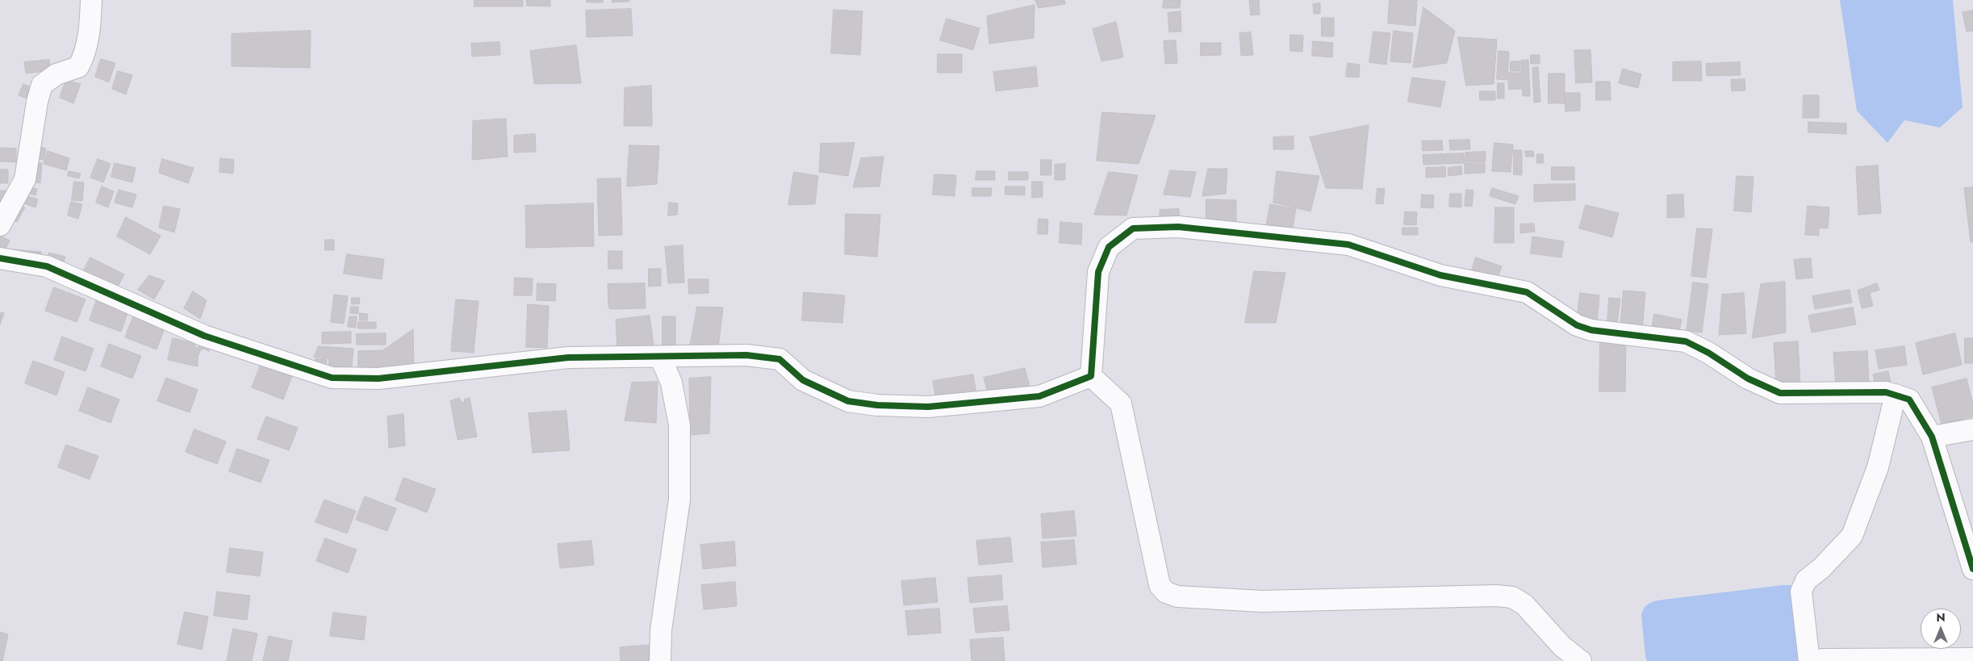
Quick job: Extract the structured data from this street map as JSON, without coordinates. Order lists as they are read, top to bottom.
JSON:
{
  "north": "top"
}
